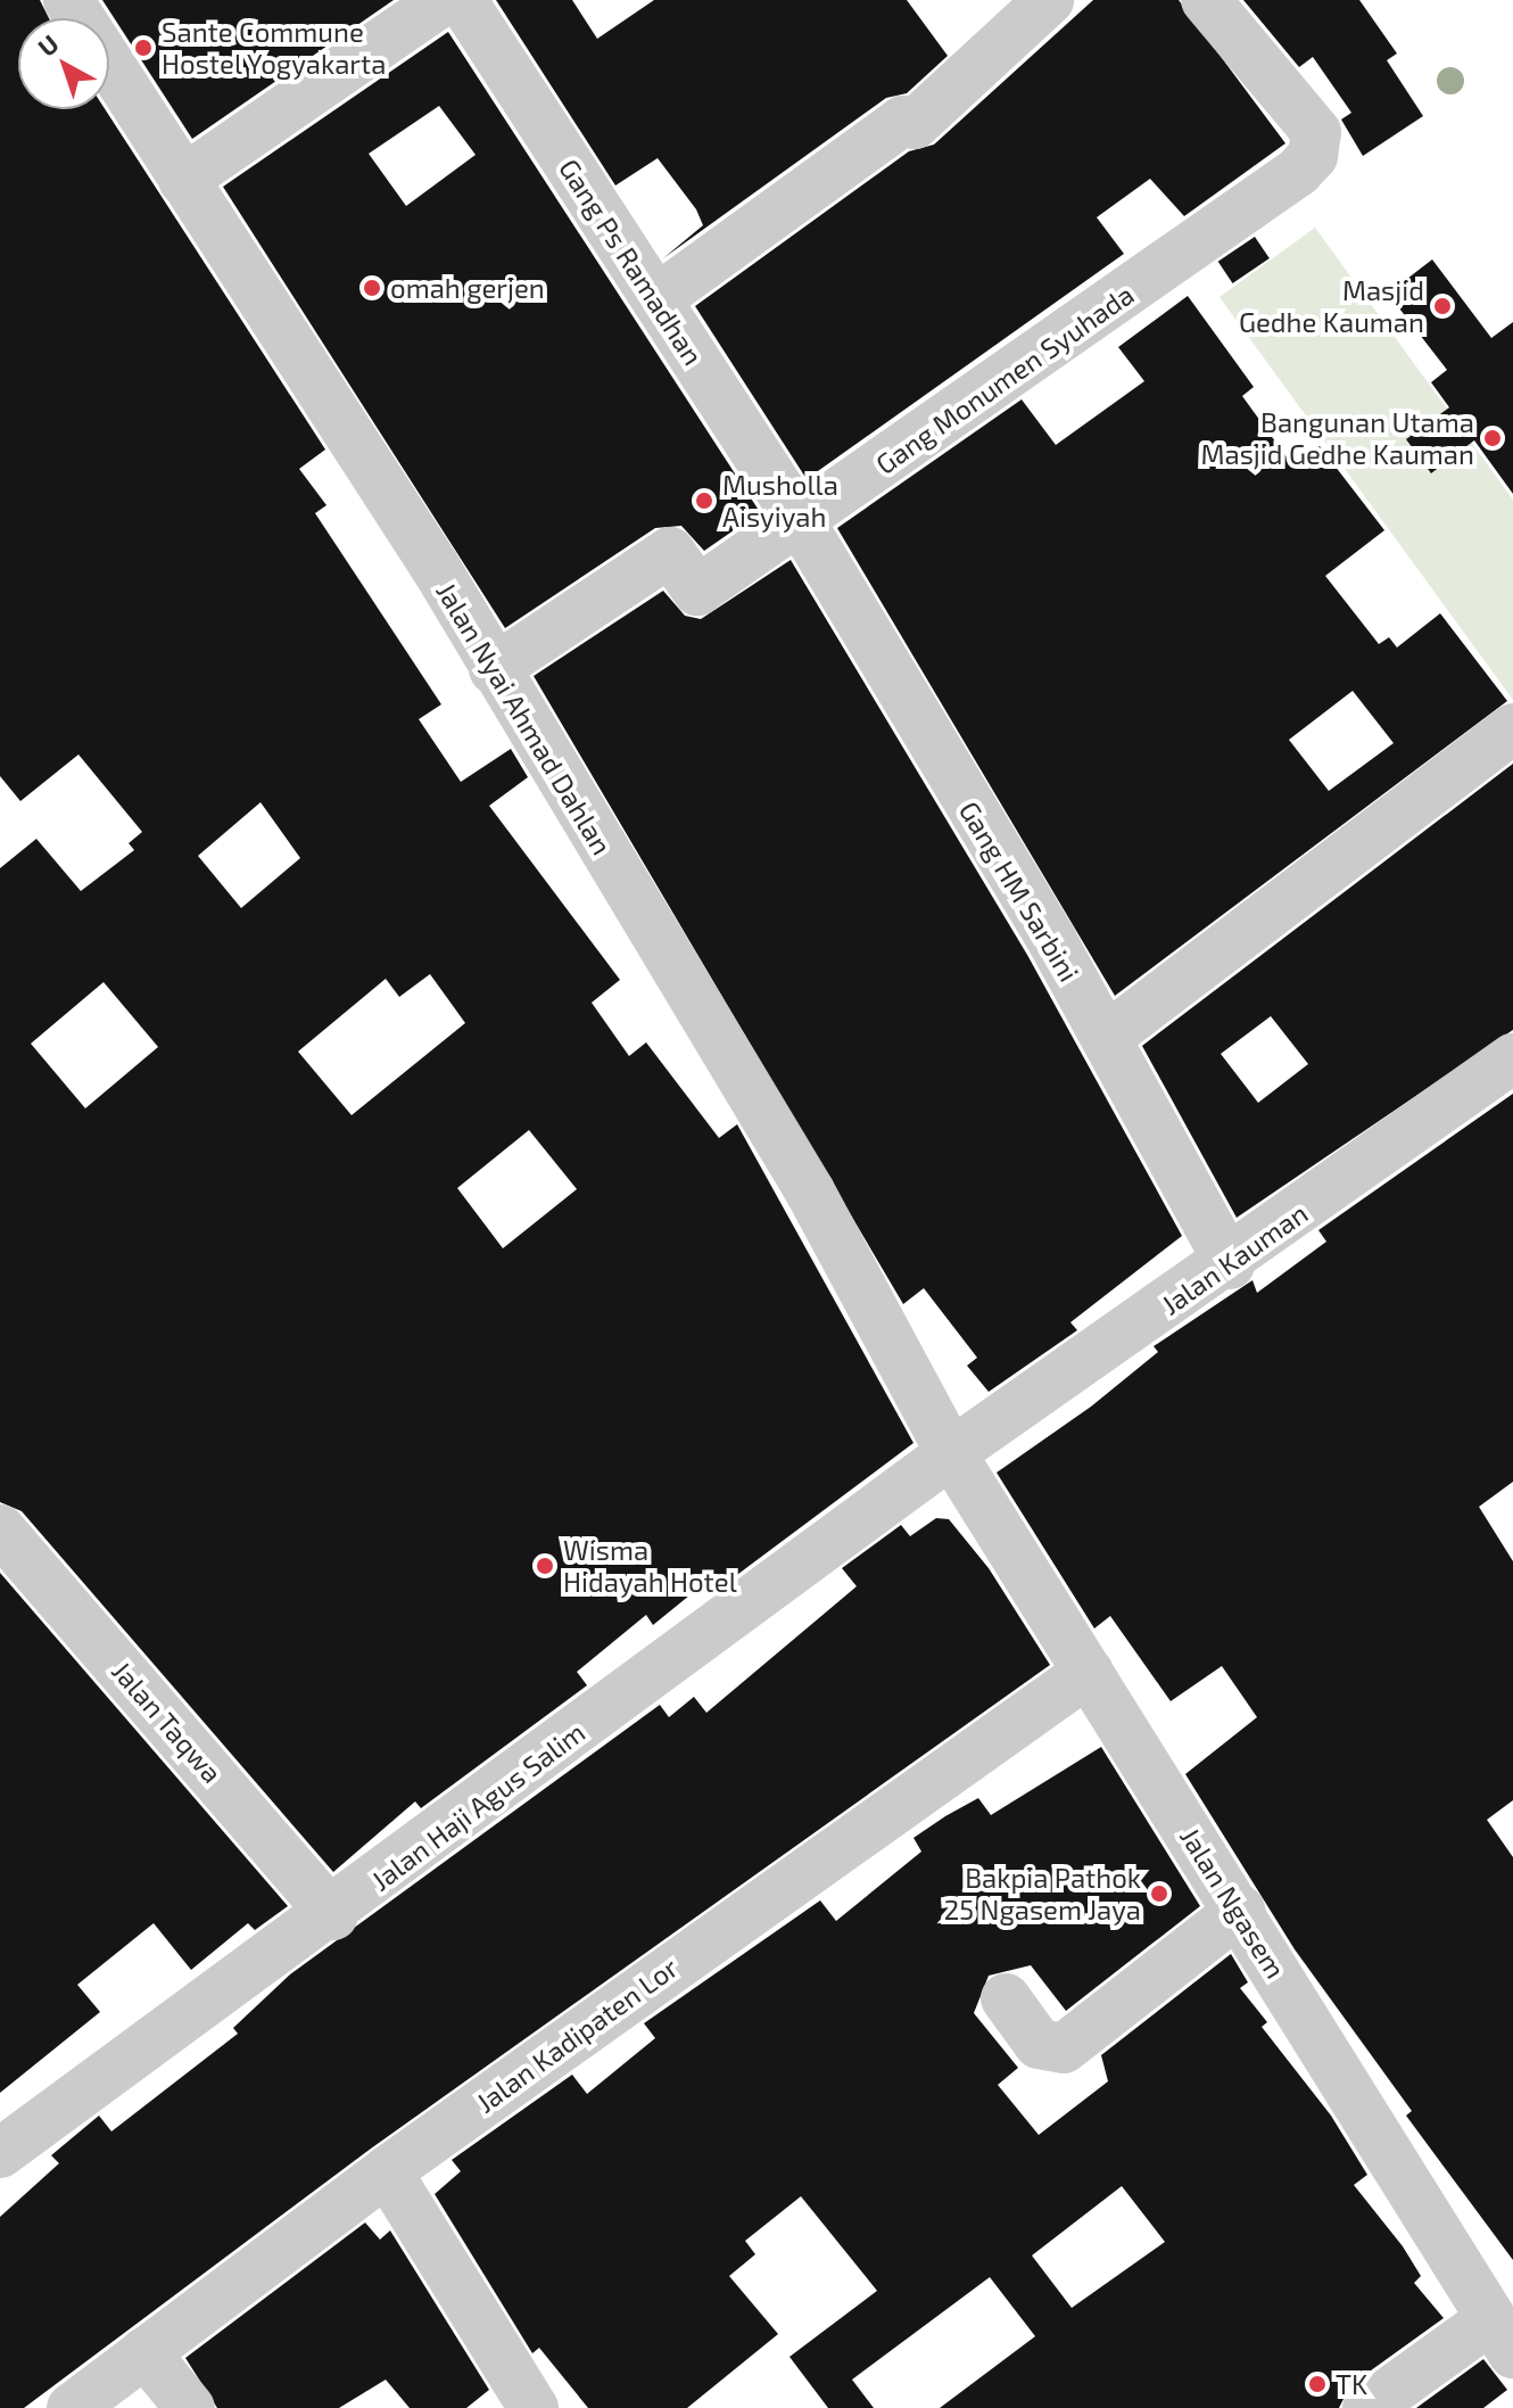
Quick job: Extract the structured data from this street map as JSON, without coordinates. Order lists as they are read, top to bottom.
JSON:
{
  "streets": {
    "street": [
      "Gang Ps Ramadhan",
      "Gang Monumen Syuhada",
      "Jalan Nyai Ahmad Dahlan",
      "Gang HM Sarbini",
      "Jalan Kauman",
      "Jalan Taqwa",
      "Jalan Haji Agus Salim",
      "Jalan Ngasem",
      "Jalan Kadipaten Lor"
    ]
  },
  "crossings": [
    ["Gang Ps Ramadhan", "Gang Monumen Syuhada"],
    ["Gang Ps Ramadhan", "Gang HM Sarbini"],
    ["Gang Monumen Syuhada", "Jalan Nyai Ahmad Dahlan"],
    ["Gang Monumen Syuhada", "Gang HM Sarbini"],
    ["Jalan Nyai Ahmad Dahlan", "Jalan Kauman"],
    ["Jalan Nyai Ahmad Dahlan", "Jalan Haji Agus Salim"],
    ["Jalan Nyai Ahmad Dahlan", "Jalan Ngasem"],
    ["Gang HM Sarbini", "Jalan Kauman"],
    ["Jalan Kauman", "Jalan Haji Agus Salim"],
    ["Jalan Kauman", "Jalan Ngasem"],
    ["Jalan Taqwa", "Jalan Haji Agus Salim"],
    ["Jalan Haji Agus Salim", "Jalan Ngasem"],
    ["Jalan Ngasem", "Jalan Kadipaten Lor"]
  ],
  "places": [
    "Sante Commune Hostel Yogyakarta",
    "omah gerjen",
    "Masjid Gedhe Kauman",
    "Bangunan Utama Masjid Gedhe Kauman",
    "Musholla Aisyiyah",
    "Wisma Hidayah Hotel",
    "Bakpia Pathok 25 Ngasem Jaya",
    "TK"
  ],
  "north": "top left"
}
